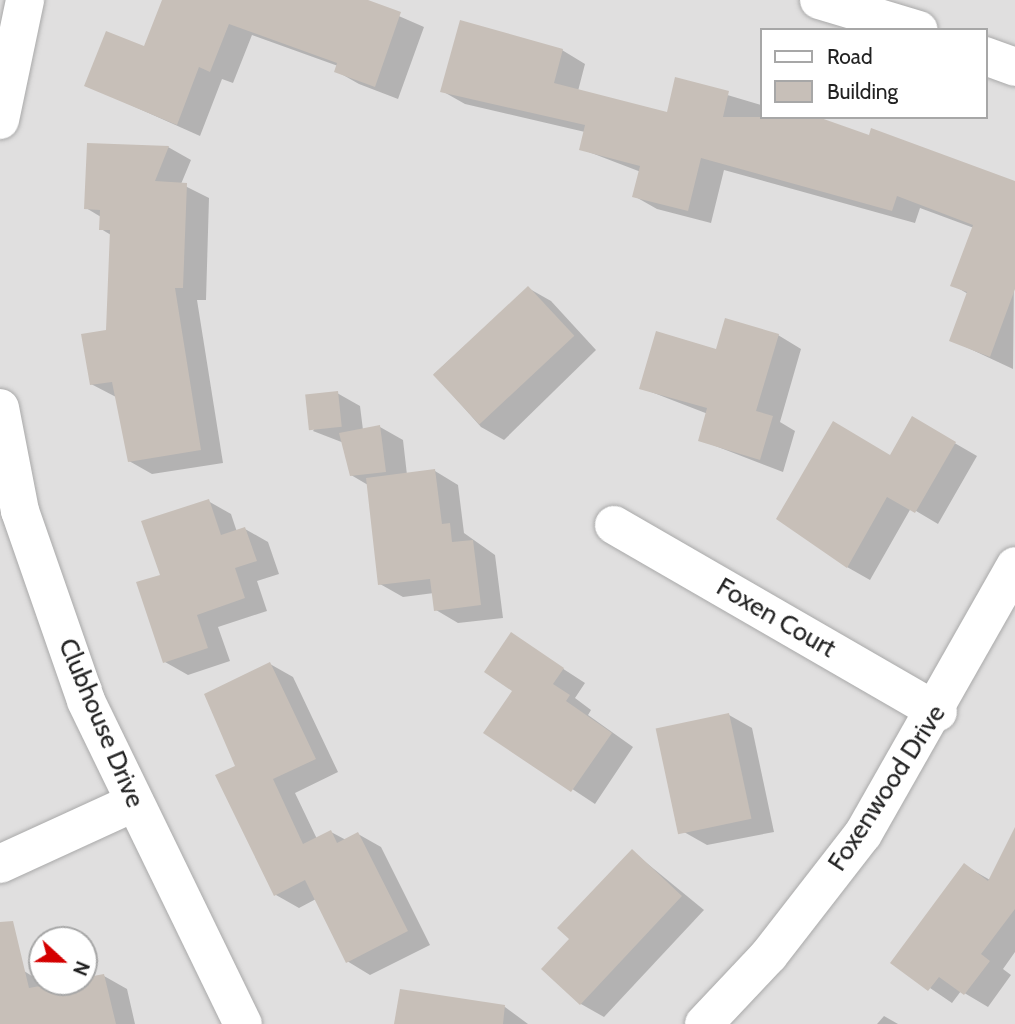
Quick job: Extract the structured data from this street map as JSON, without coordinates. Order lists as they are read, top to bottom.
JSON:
{
  "streets": {
    "street": ["Foxen Court", "Clubhouse Drive", "Foxenwood Drive"]
  },
  "crossings": [
    ["Foxen Court", "Foxenwood Drive"]
  ],
  "legend": ["Road", "Building"],
  "north": "right"
}
